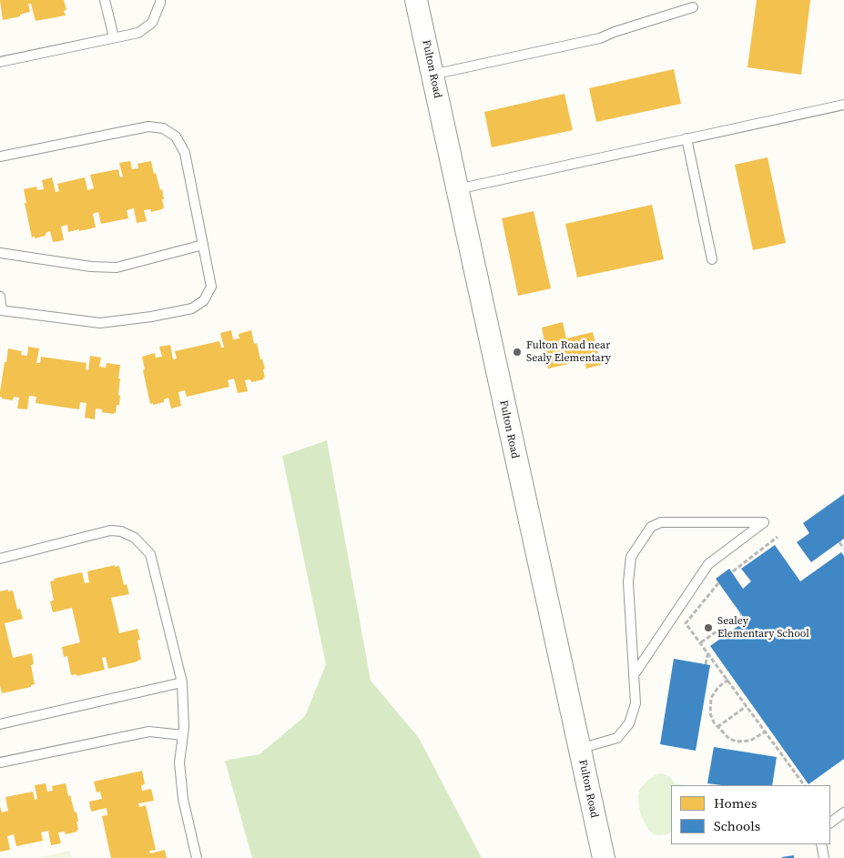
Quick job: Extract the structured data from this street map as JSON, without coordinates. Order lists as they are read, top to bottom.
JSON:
{
  "streets": {
    "street": ["Fulton Road"]
  },
  "places": ["Fulton Road near Sealy Elementary", "Sealey Elementary School"],
  "legend": ["Homes", "Schools"]
}
